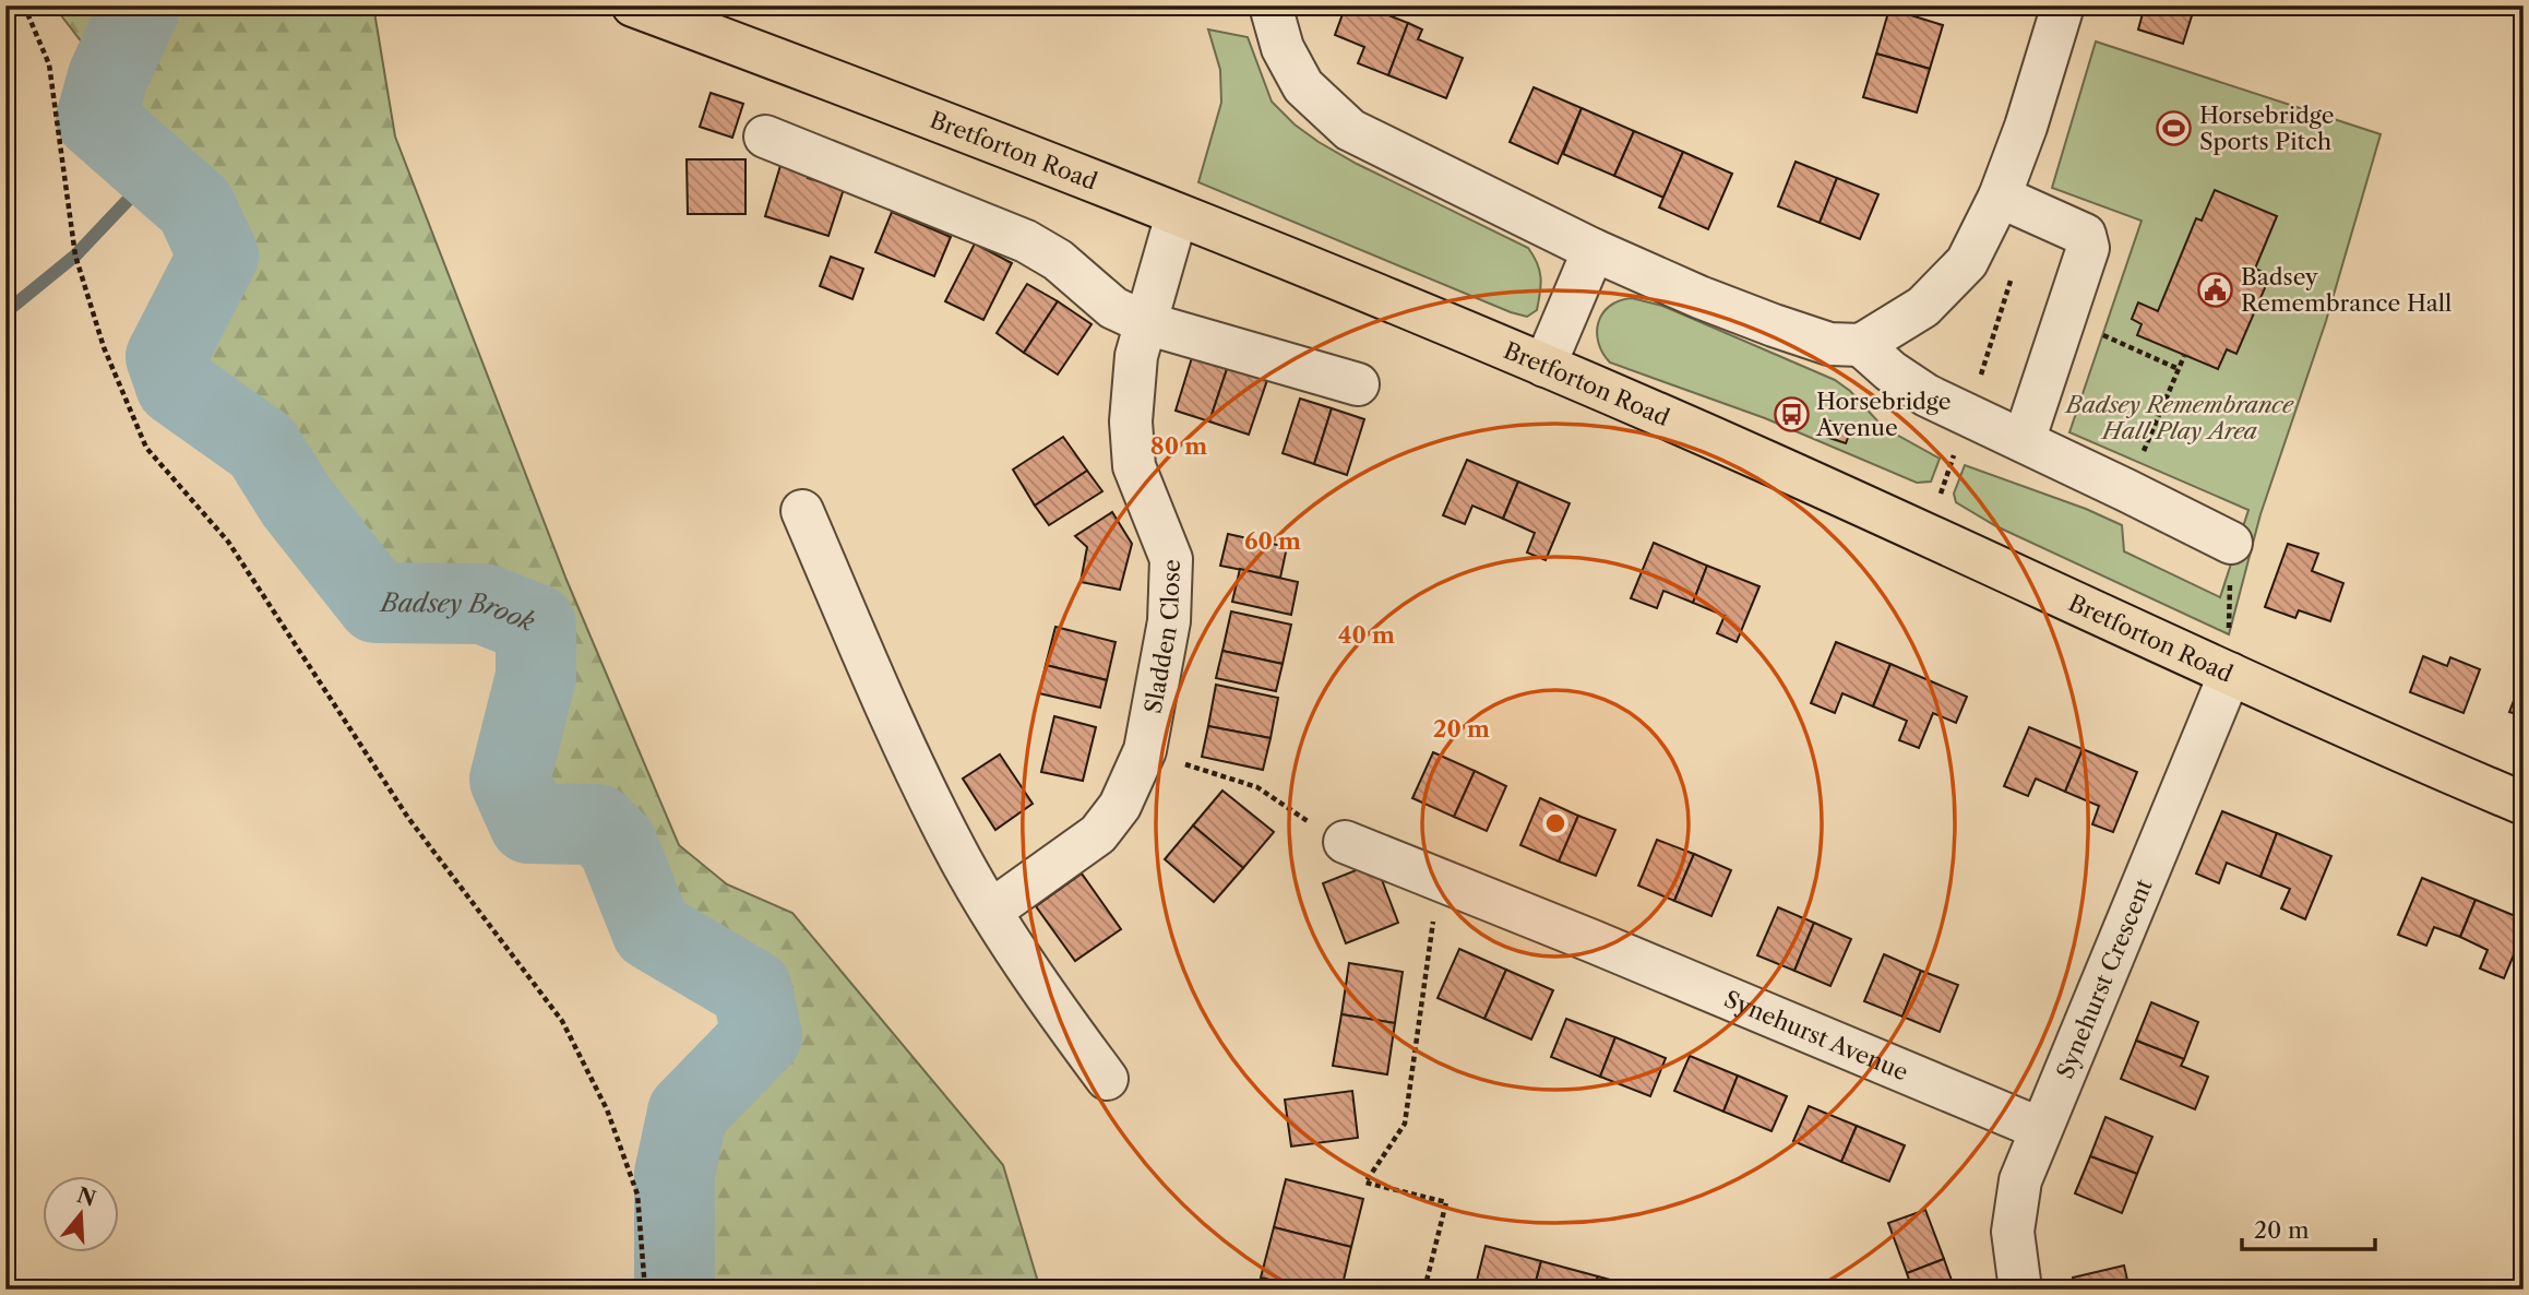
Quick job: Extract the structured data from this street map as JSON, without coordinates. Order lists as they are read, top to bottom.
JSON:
{
  "streets": {
    "main road": ["Bretforton Road"],
    "street": ["Sladden Close", "Synehurst Crescent", "Synehurst Avenue"]
  },
  "crossings": [
    ["Bretforton Road", "Sladden Close"],
    ["Bretforton Road", "Synehurst Crescent"],
    ["Synehurst Crescent", "Synehurst Avenue"]
  ],
  "water": ["Badsey Brook"],
  "parks": ["Badsey Remembrance Hall Play Area"],
  "places": {
    "sports": ["Horsebridge Sports Pitch"],
    "public building": ["Badsey Remembrance Hall"],
    "bus stop": ["Horsebridge Avenue"]
  },
  "scale_bar": "20 m",
  "north": "top",
  "rings": [
    "80 m",
    "60 m",
    "40 m",
    "20 m"
  ]
}
